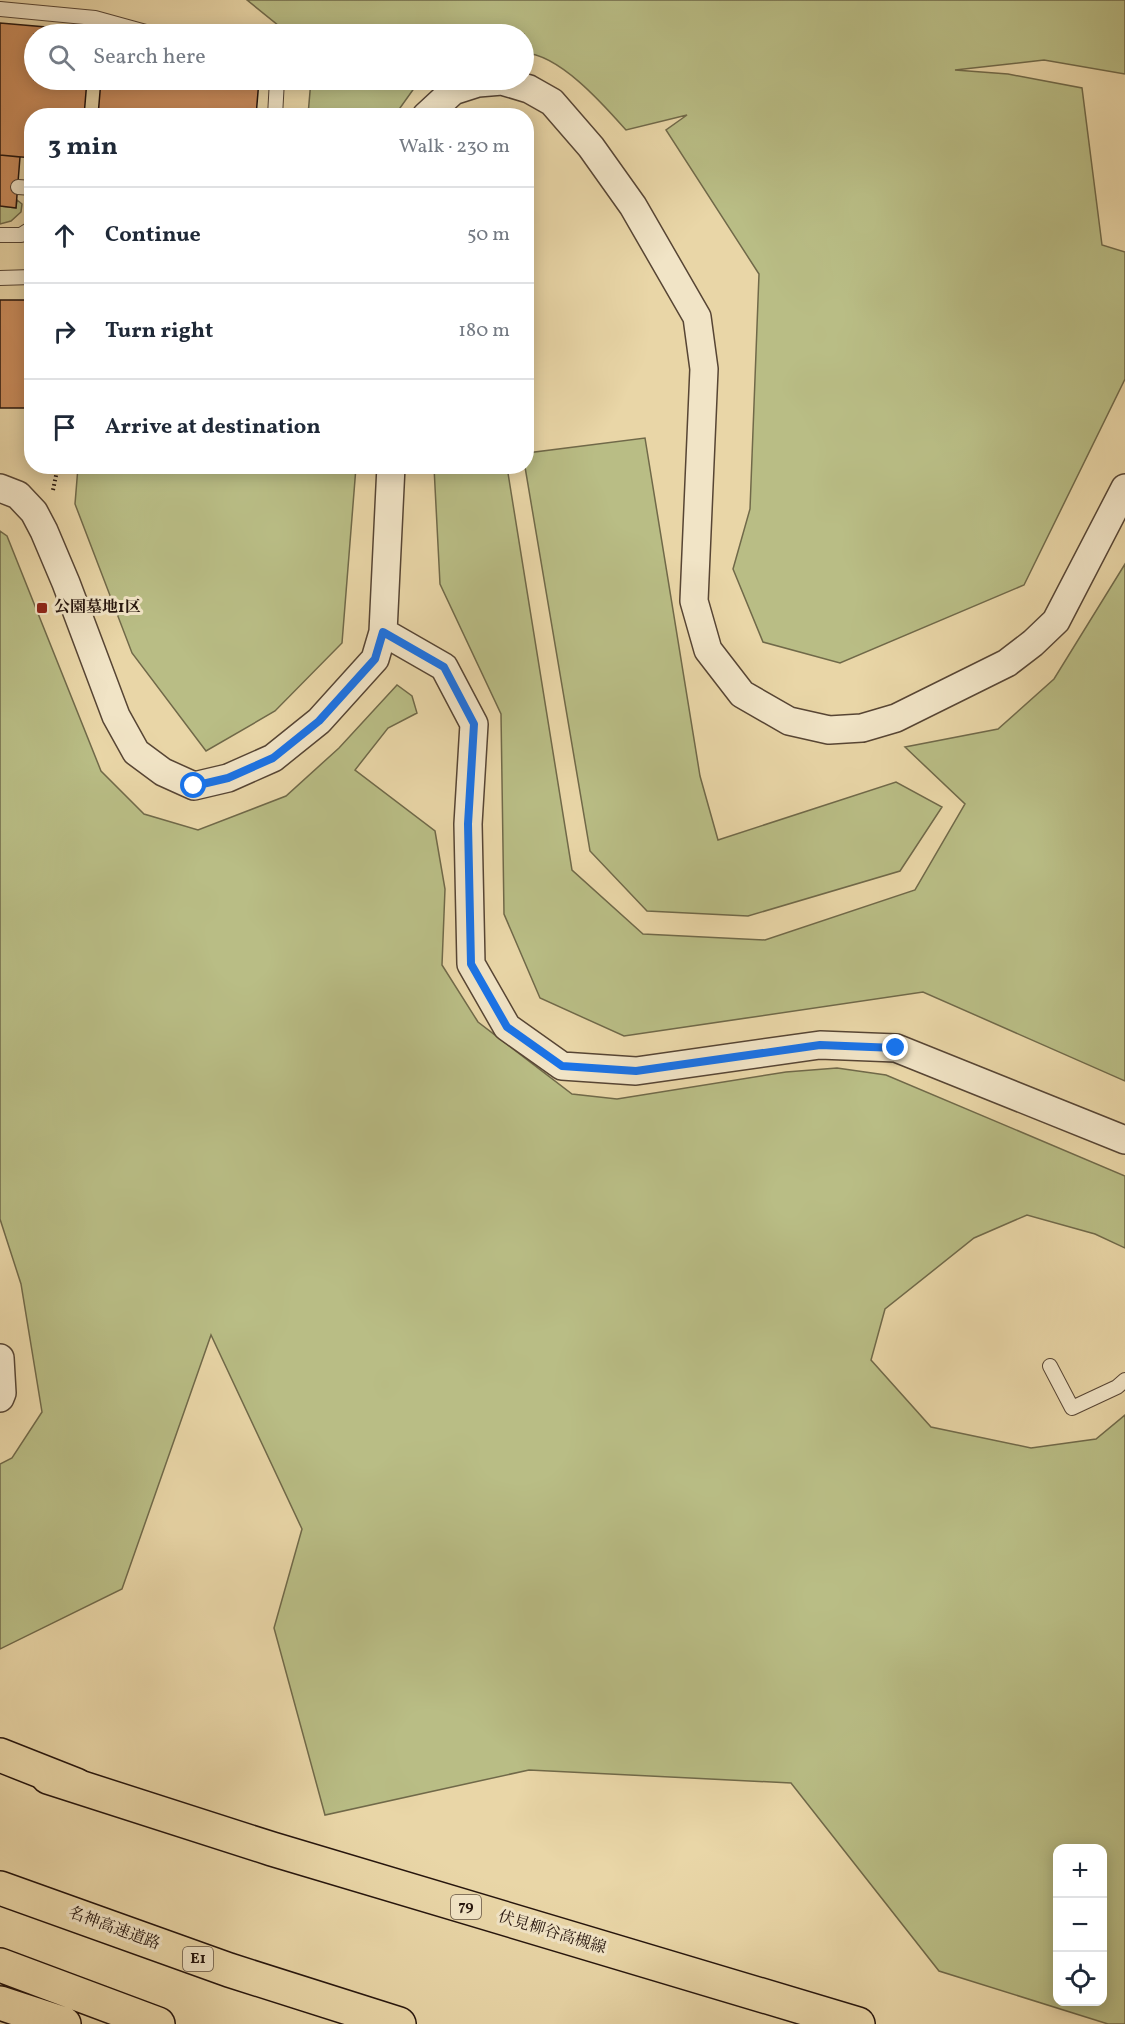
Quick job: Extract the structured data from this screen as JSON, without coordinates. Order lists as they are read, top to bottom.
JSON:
{
  "streets": {
    "main road": [
      "79",
      "名神高速道路",
      "伏見柳谷高槻線",
      "E1"
    ]
  },
  "places": {
    "transit": ["公園墓地1区"]
  },
  "page": {
    "search": "Search here",
    "heading": ["3 min", "Walk · 230 m"],
    "list": [
      ["Continue", "50 m"],
      ["Turn right", "180 m"],
      "Arrive at destination"
    ],
    "map_buttons": ["+", "−"]
  }
}
